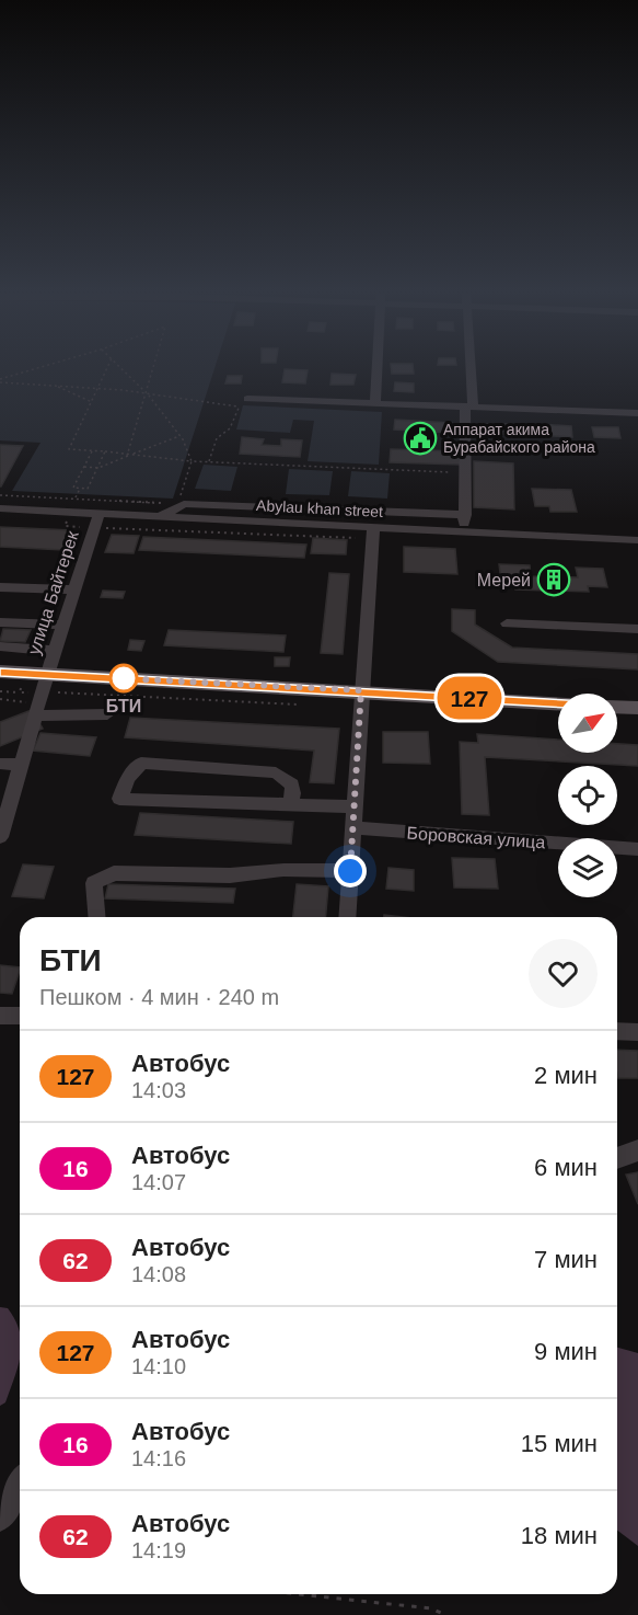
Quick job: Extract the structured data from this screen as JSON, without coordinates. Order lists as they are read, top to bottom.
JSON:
{
  "streets": {
    "street": ["Abylau khan street", "улица Байтерек", "Боровская улица"]
  },
  "crossings": [
    ["Abylau khan street", "улица Байтерек"]
  ],
  "places": {
    "public building": ["Аппарат акима Бурабайского района"],
    "building": ["Мерей"],
    "other": ["БТИ"]
  },
  "lines": ["bus line 127"],
  "north": "top right",
  "page": {
    "on_map": "127",
    "heading": ["БТИ", "Пешком · 4 мин · 240 m"],
    "list": [
      {
        "mark": "127",
        "name": "Автобус",
        "note": "14:03",
        "value": "2 мин"
      },
      {
        "mark": "16",
        "name": "Автобус",
        "note": "14:07",
        "value": "6 мин"
      },
      {
        "mark": "62",
        "name": "Автобус",
        "note": "14:08",
        "value": "7 мин"
      },
      {
        "mark": "127",
        "name": "Автобус",
        "note": "14:10",
        "value": "9 мин"
      },
      {
        "mark": "16",
        "name": "Автобус",
        "note": "14:16",
        "value": "15 мин"
      },
      {
        "mark": "62",
        "name": "Автобус",
        "note": "14:19",
        "value": "18 мин"
      }
    ]
  }
}
